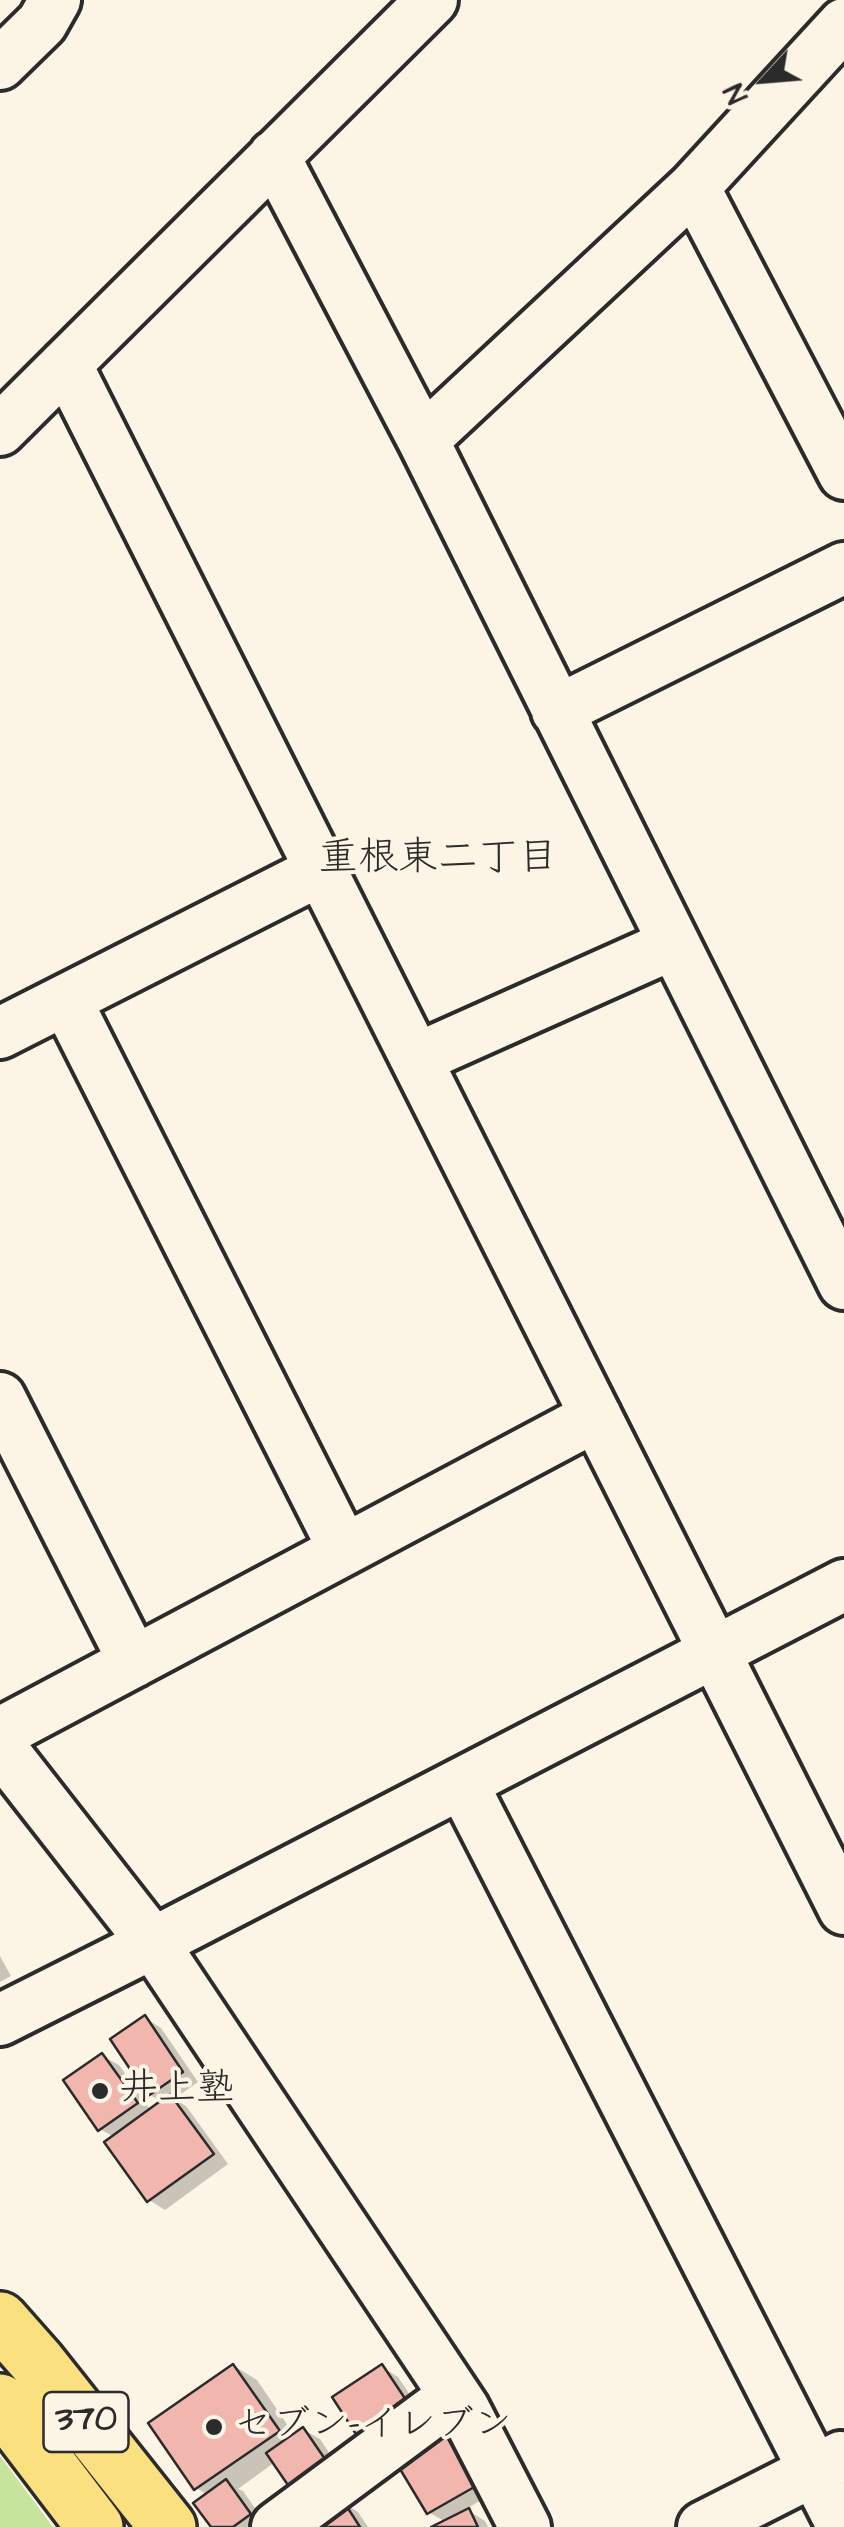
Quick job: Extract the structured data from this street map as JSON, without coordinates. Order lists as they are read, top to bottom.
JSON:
{
  "streets": {
    "highway": ["370"]
  },
  "districts": ["重根東二丁目"],
  "places": ["井上塾", "セブン-イレブン"],
  "north": "bottom left"
}
